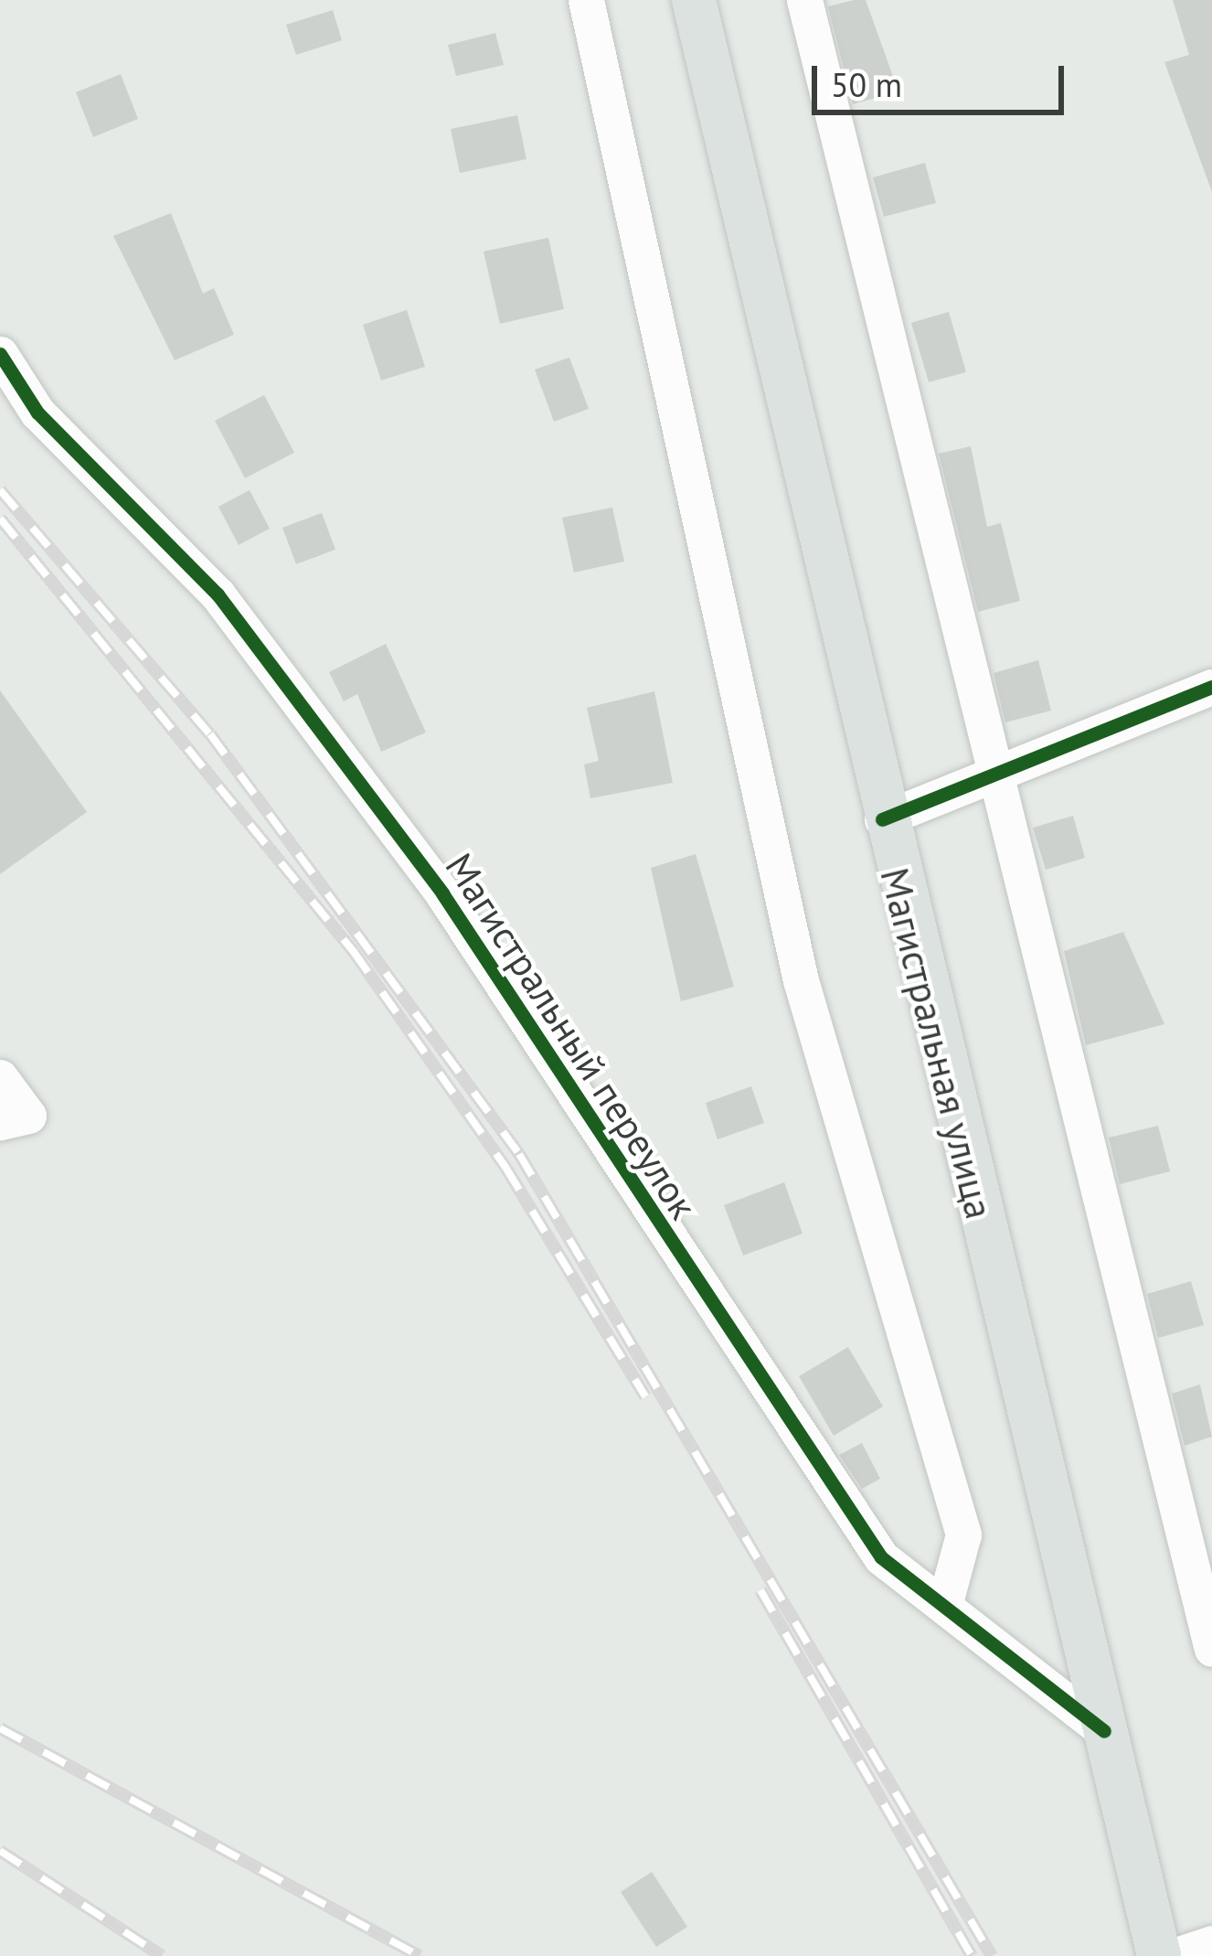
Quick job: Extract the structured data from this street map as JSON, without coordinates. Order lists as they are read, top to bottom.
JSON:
{
  "streets": {
    "main road": ["Магистральная улица"],
    "street": ["Магистральный переулок"]
  },
  "crossings": [
    ["Магистральный переулок", "Магистральная улица"]
  ],
  "scale_bar": "50 m"
}
